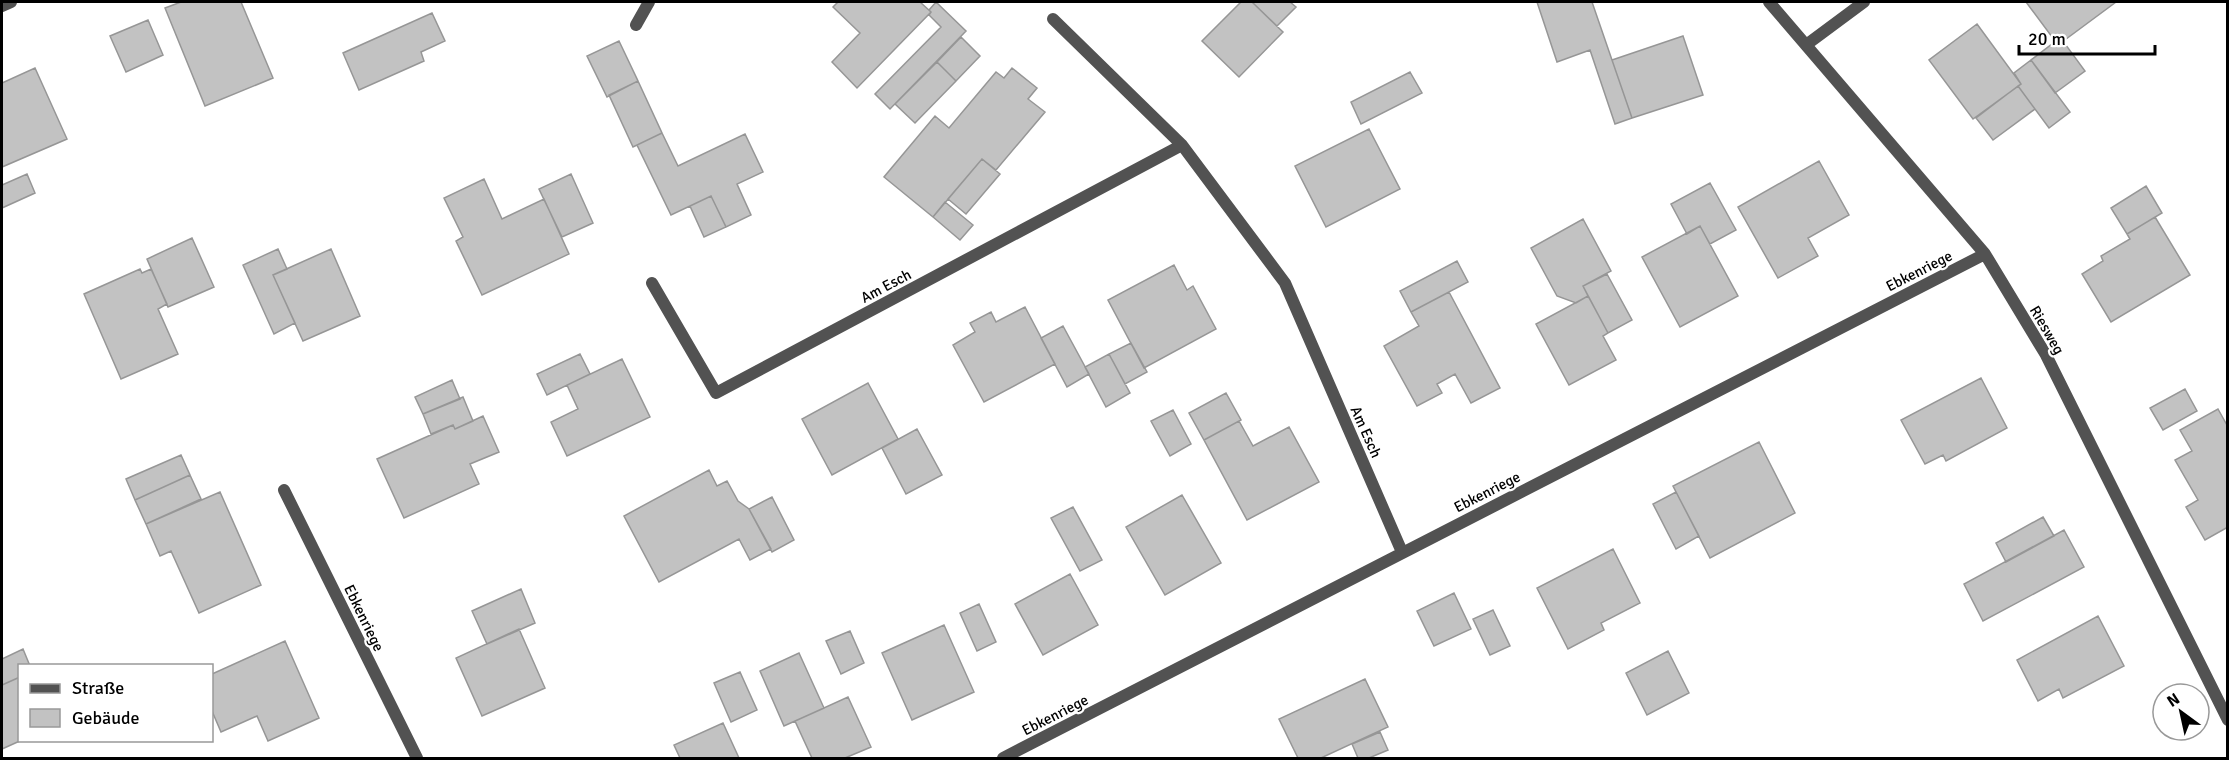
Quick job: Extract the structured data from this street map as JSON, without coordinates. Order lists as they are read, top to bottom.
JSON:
{
  "streets": {
    "street": ["Ebkenriege", "Am Esch", "Riesweg"]
  },
  "crossings": [
    ["Ebkenriege", "Am Esch"],
    ["Ebkenriege", "Riesweg"]
  ],
  "legend": ["Straße", "Gebäude"],
  "scale_bar": "20 m",
  "north": "top left"
}
